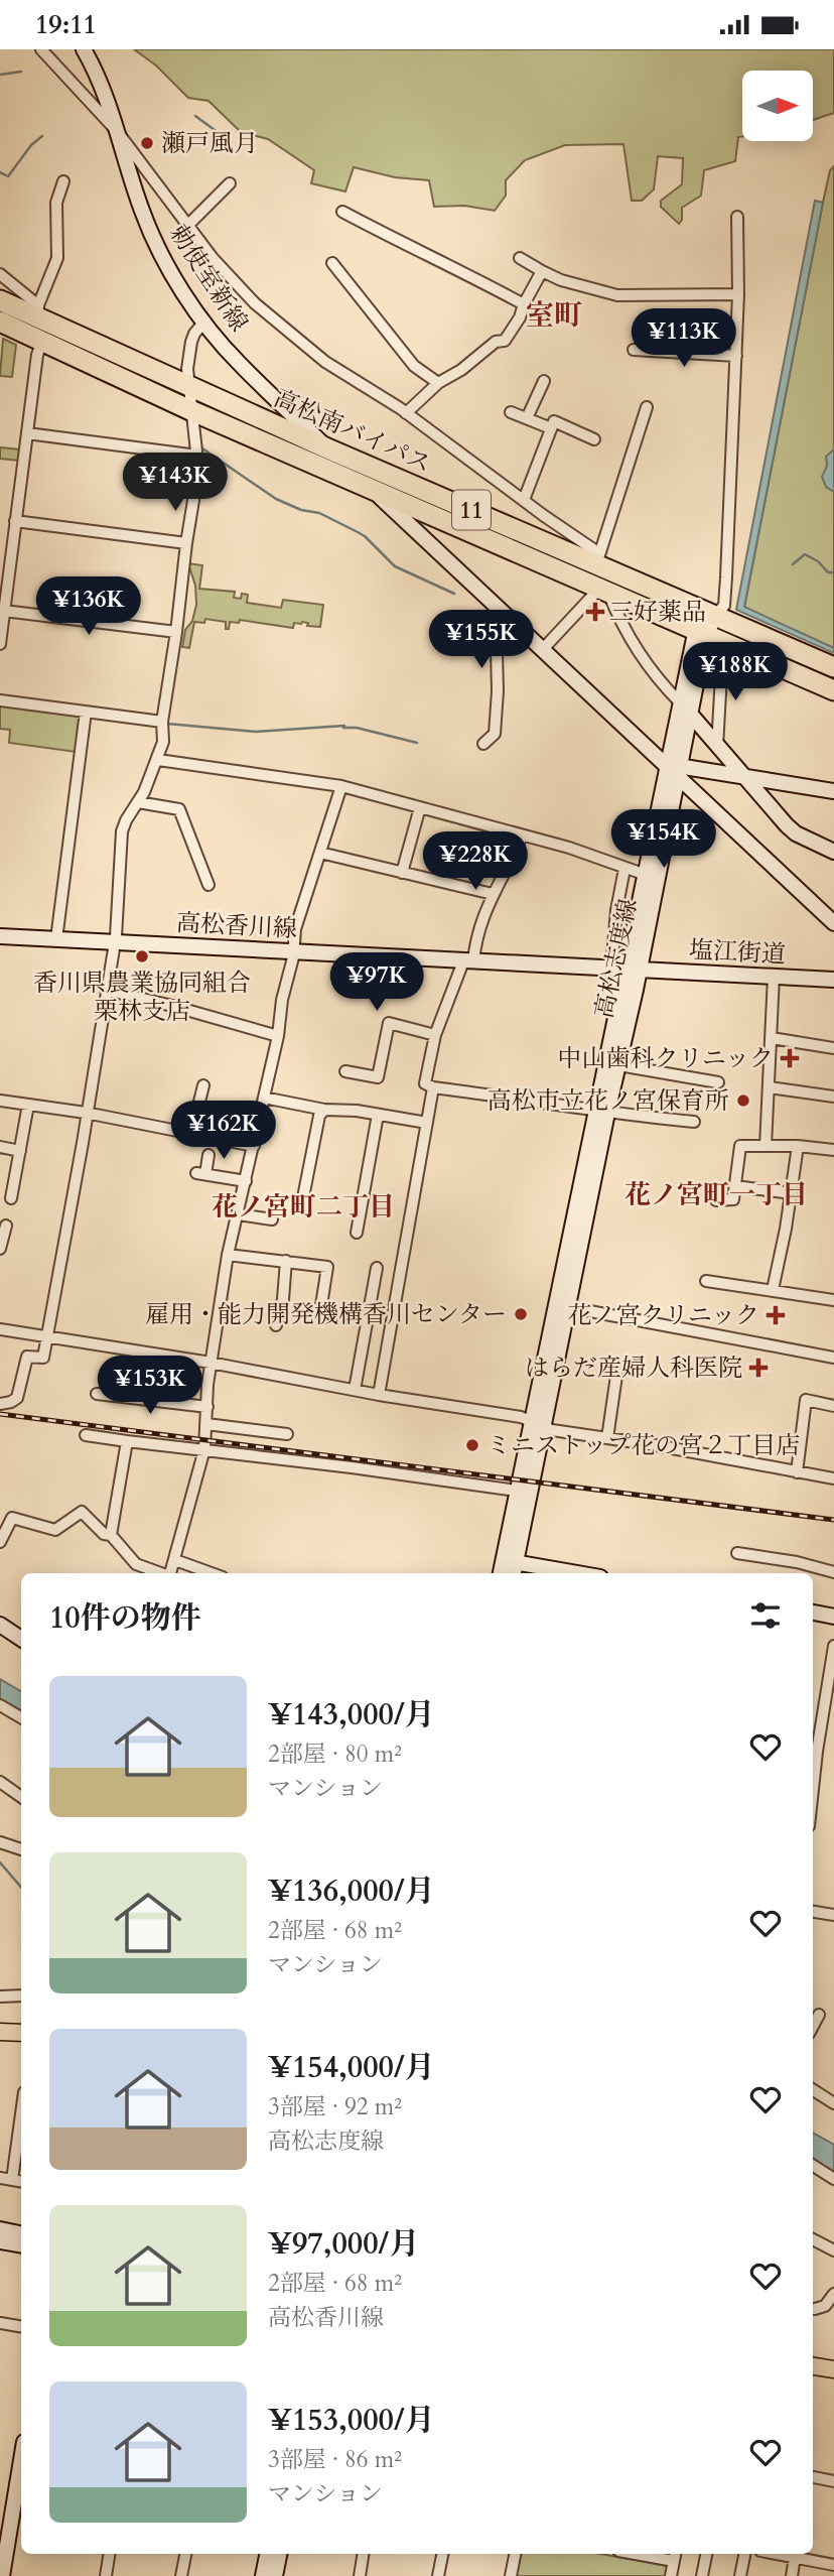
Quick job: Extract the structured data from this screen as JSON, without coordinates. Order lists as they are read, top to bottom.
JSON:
{
  "streets": {
    "highway": ["高松南バイパス", "11"],
    "main road": [
      "勅使室新線",
      "高松香川線",
      "塩江街道",
      "高松志度線"
    ]
  },
  "crossings": [
    ["勅使室新線", "高松南バイパス"],
    ["勅使室新線", "高松志度線"],
    ["高松南バイパス", "11"],
    ["高松南バイパス", "高松志度線"],
    ["11", "高松志度線"],
    ["高松香川線", "塩江街道"],
    ["高松香川線", "高松志度線"],
    ["塩江街道", "高松志度線"]
  ],
  "districts": ["室町", "花ノ宮町一丁目", "花ノ宮町二丁目"],
  "places": {
    "other": [
      "瀬戸風月",
      "香川県農業協同組合 栗林支店",
      "高松市立花ノ宮保育所",
      "雇用・能力開発機構香川センター",
      "ミニストップ花の宮２丁目店"
    ],
    "health": [
      "三好薬品",
      "中山歯科クリニック",
      "花ノ宮クリニック",
      "はらだ産婦人科医院"
    ]
  },
  "north": "right",
  "page": {
    "status": "19:11",
    "price": [
      "¥113K",
      "¥143K",
      "¥136K",
      "¥155K",
      "¥188K",
      "¥154K",
      "¥228K",
      "¥97K",
      "¥162K",
      "¥153K"
    ],
    "heading": "10件の物件",
    "list": [
      {
        "name": "¥143,000/月",
        "note": "2部屋 · 80 m² · マンション"
      },
      {
        "name": "¥136,000/月",
        "note": "2部屋 · 68 m² · マンション"
      },
      {
        "name": "¥154,000/月",
        "note": "3部屋 · 92 m² · 高松志度線"
      },
      {
        "name": "¥97,000/月",
        "note": "2部屋 · 68 m² · 高松香川線"
      },
      {
        "name": "¥153,000/月",
        "note": "3部屋 · 86 m² · マンション"
      }
    ]
  }
}
